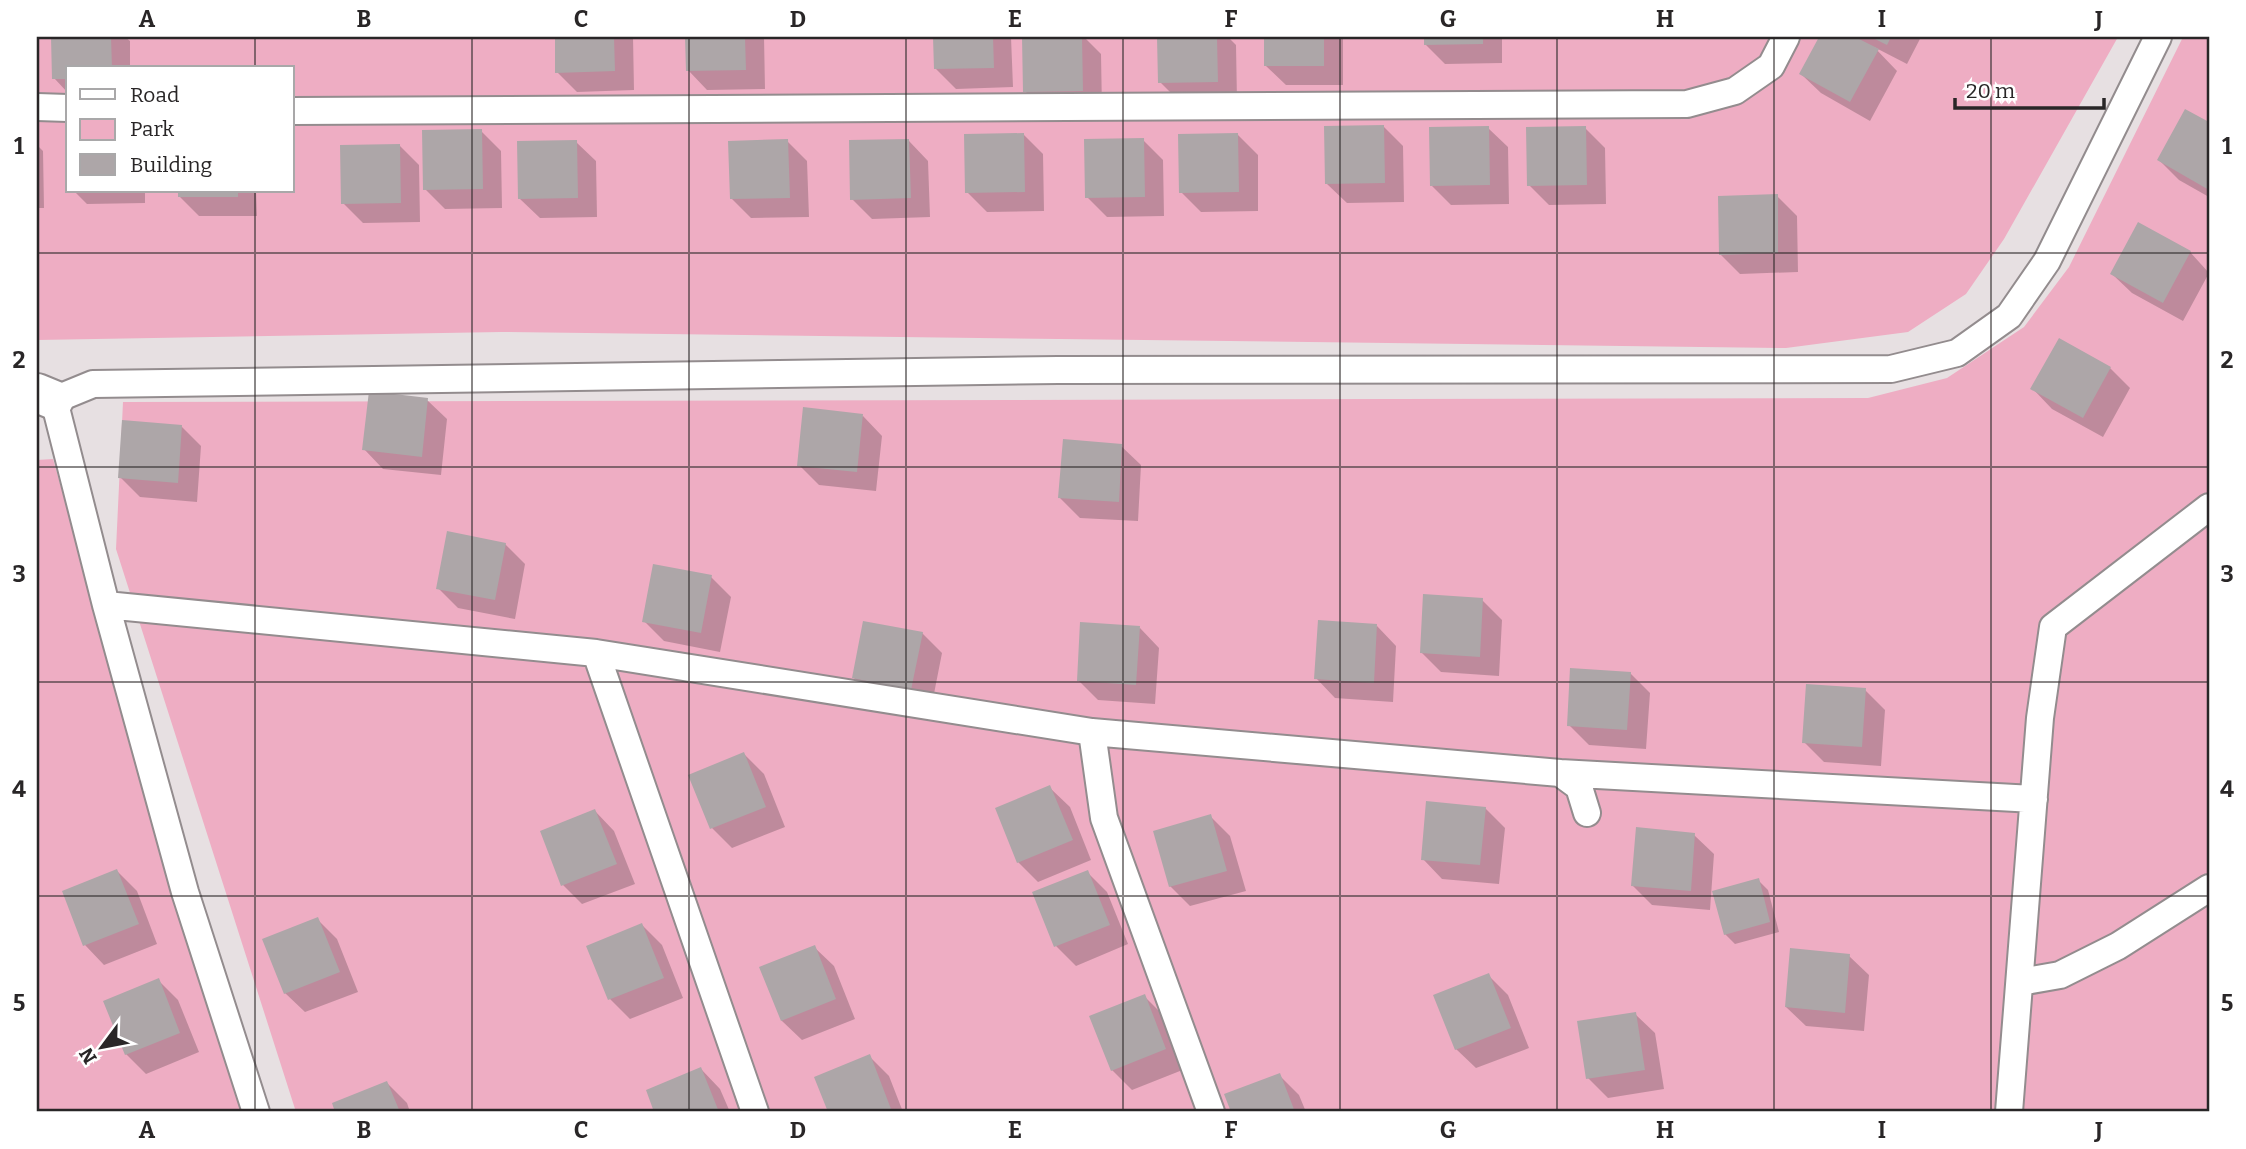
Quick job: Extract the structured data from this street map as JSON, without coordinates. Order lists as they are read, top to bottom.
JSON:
{
  "legend": ["Road", "Park", "Building"],
  "scale_bar": "20 m",
  "north": "bottom left",
  "grid": {
    "columns": [
      "A",
      "B",
      "C",
      "D",
      "E",
      "F",
      "G",
      "H",
      "I",
      "J"
    ],
    "rows": [
      "1",
      "2",
      "3",
      "4",
      "5"
    ]
  }
}
